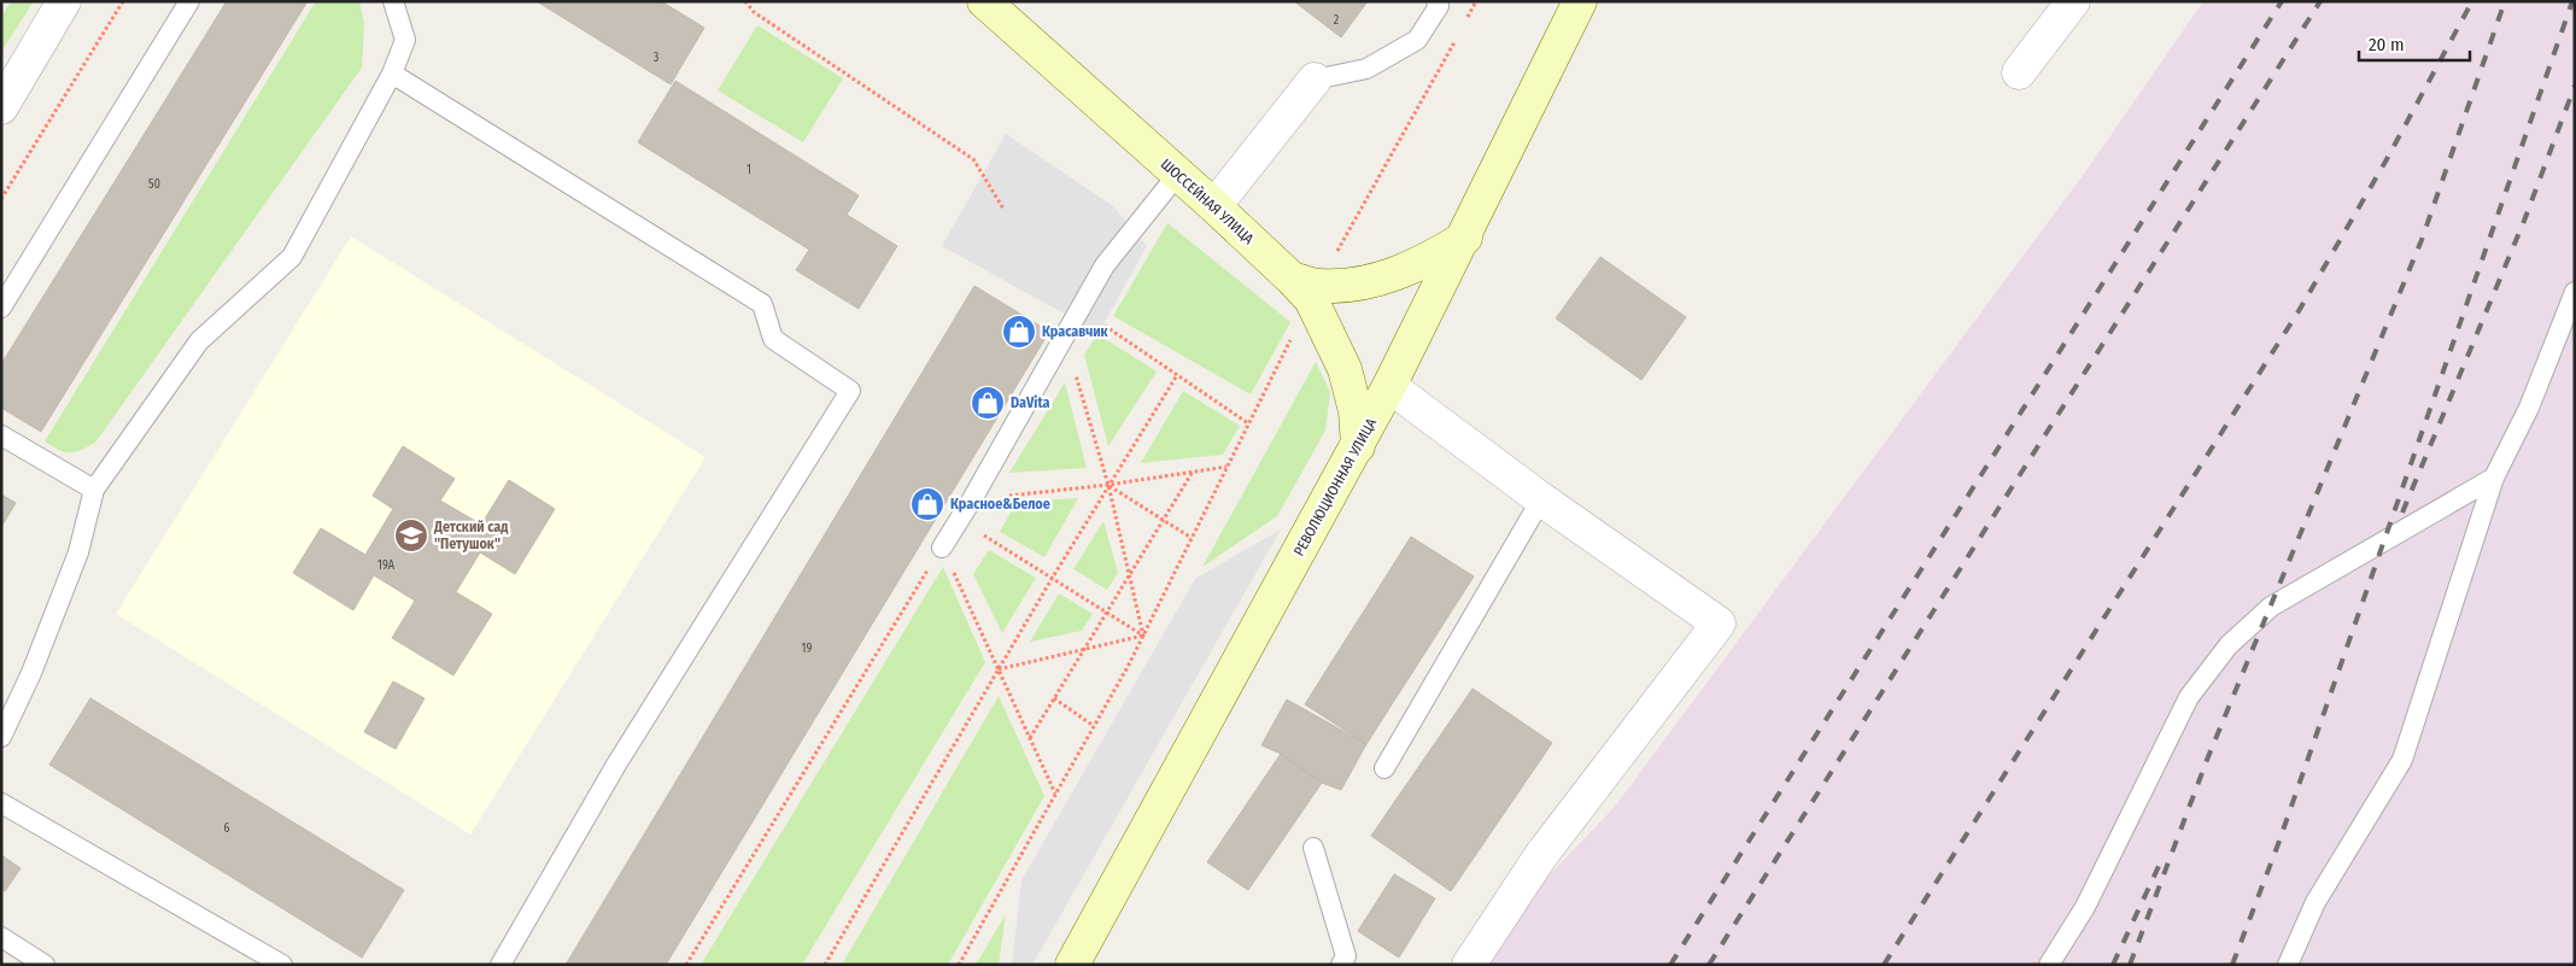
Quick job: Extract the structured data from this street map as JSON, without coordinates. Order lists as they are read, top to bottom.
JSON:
{
  "streets": {
    "main road": ["ШОССЕЙНАЯ УЛИЦА", "РЕВОЛЮЦИОННАЯ УЛИЦА"]
  },
  "crossings": [
    ["ШОССЕЙНАЯ УЛИЦА", "РЕВОЛЮЦИОННАЯ УЛИЦА"]
  ],
  "places": {
    "shop": ["Красавчик", "DaVita", "Красное&Белое"],
    "school or university": ["Детский сад \"Петушок\""]
  },
  "house_numbers": [
    "2",
    "3",
    "1",
    "50",
    "19А",
    "19",
    "6"
  ],
  "scale_bar": "20 m"
}
